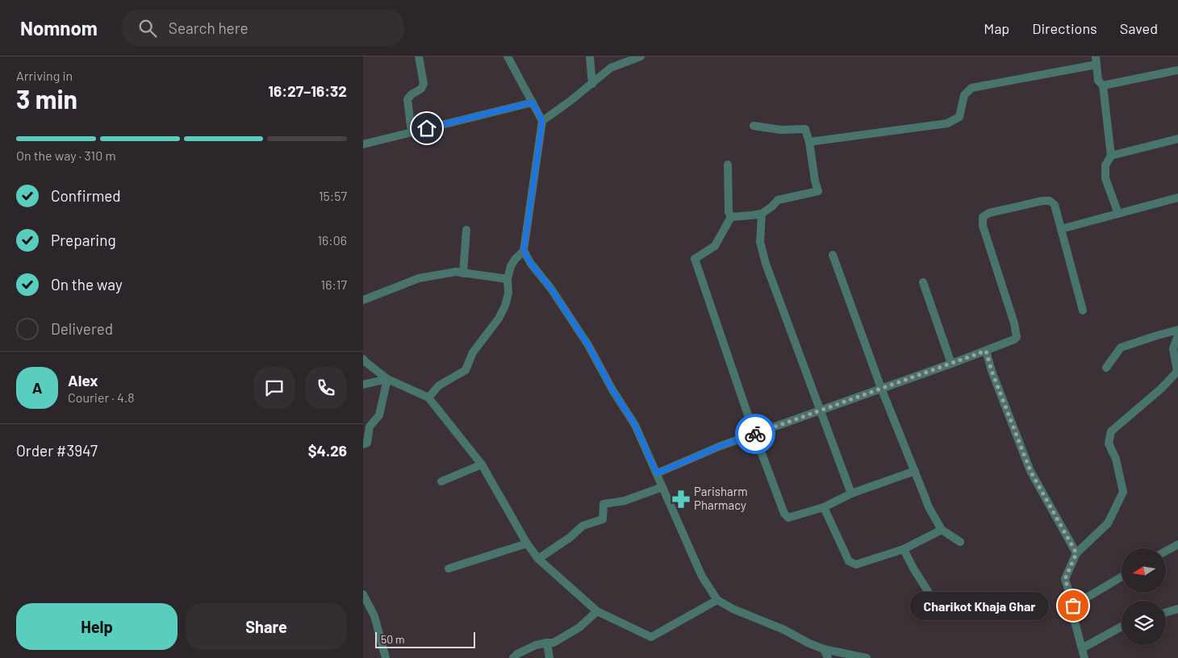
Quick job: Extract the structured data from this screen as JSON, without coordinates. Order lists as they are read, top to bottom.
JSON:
{
  "places": {
    "pharmacy": ["Parisharm Pharmacy"],
    "other": ["Charikot Khaja Ghar"]
  },
  "scale_bar": "50 m",
  "north": "left",
  "page": {
    "header": "Nomnom",
    "search": "Search here",
    "nav": ["Map", "Directions", "Saved"],
    "heading": ["3 min", "Arriving in", "16:27–16:32"],
    "panel": [
      "Alex",
      "Courier · 4.8",
      "Order #3947",
      "$4.26"
    ],
    "bar": "On the way · 310 m",
    "list": [
      ["Confirmed", "15:57"],
      ["Preparing", "16:06"],
      ["On the way", "16:17"],
      "Delivered"
    ],
    "round": "A",
    "bubble": "Charikot Khaja Ghar",
    "buttons": ["Help", "Share"],
    "scale": "50 m"
  }
}
